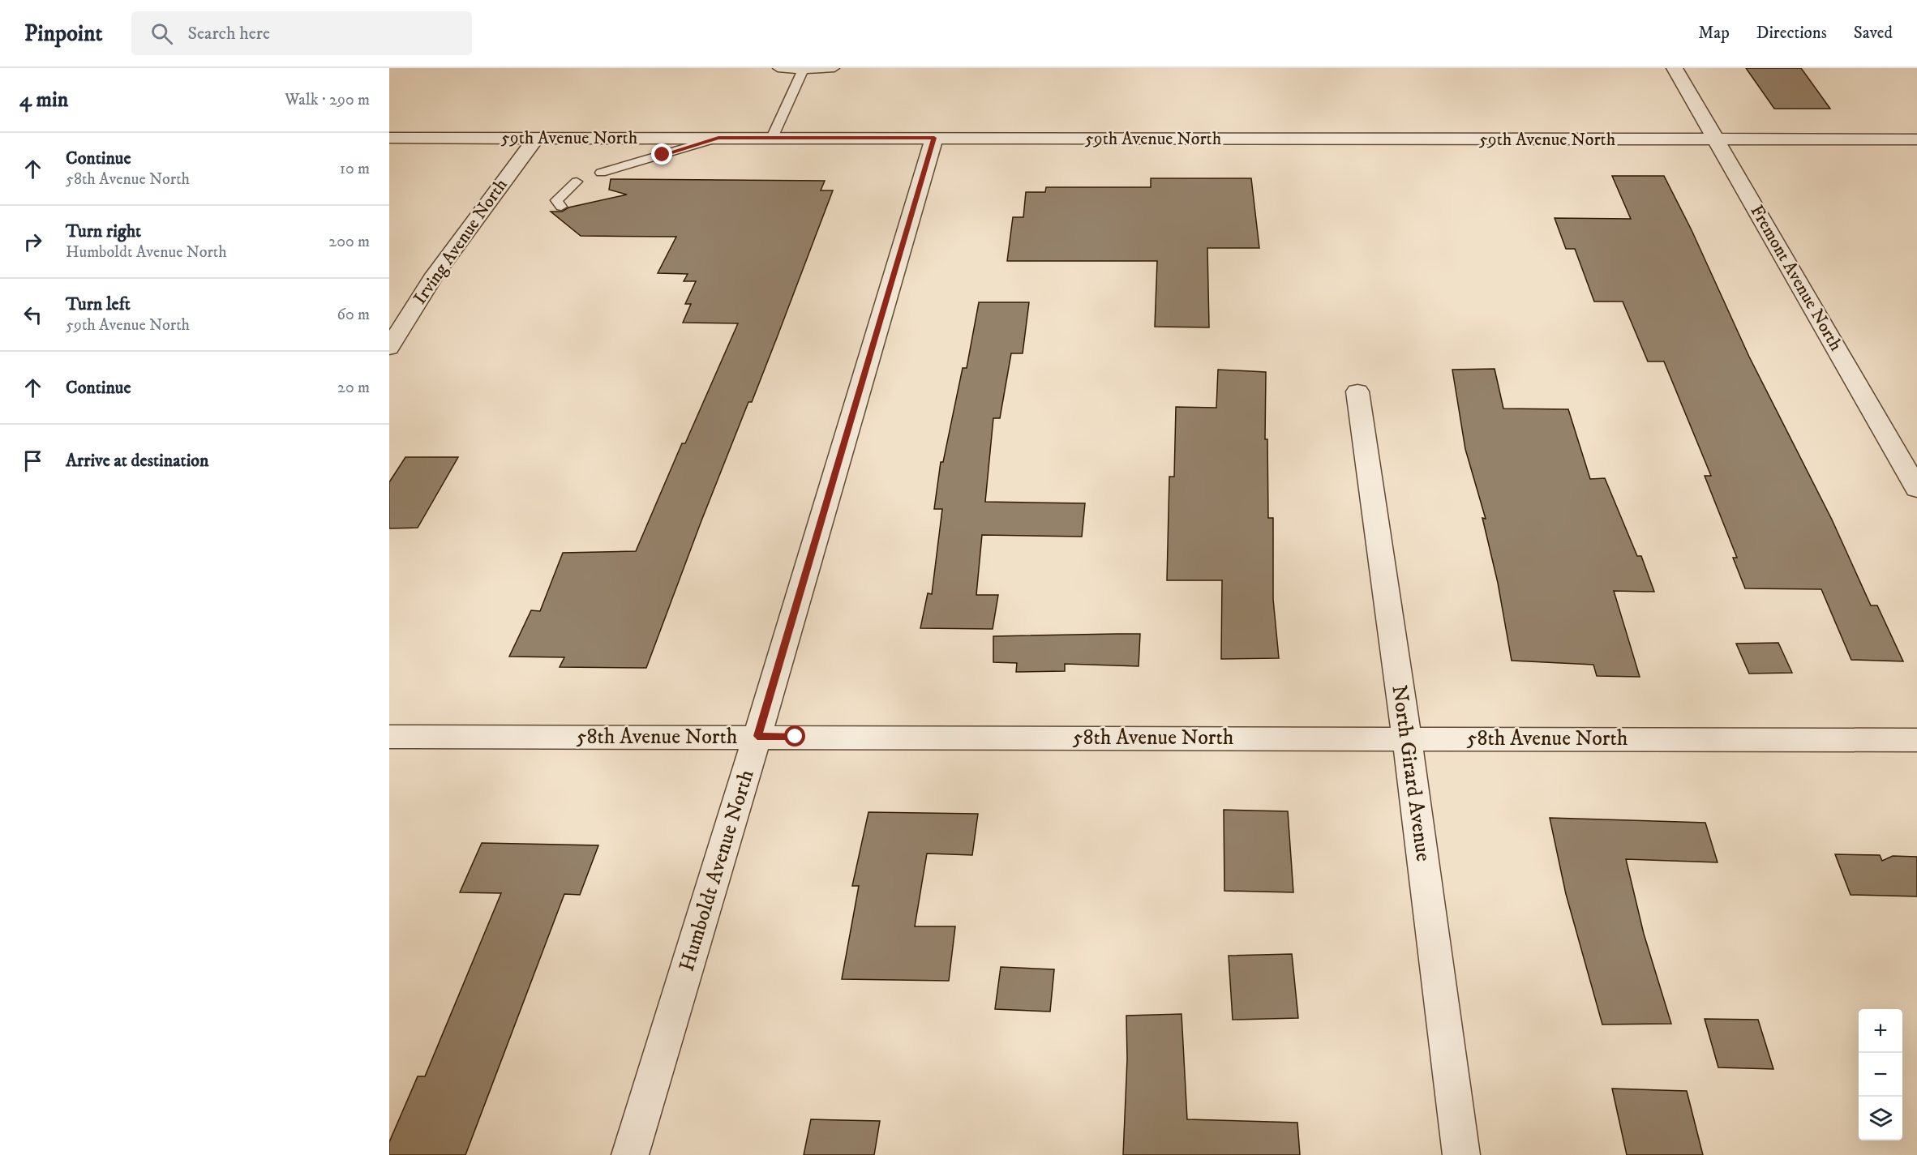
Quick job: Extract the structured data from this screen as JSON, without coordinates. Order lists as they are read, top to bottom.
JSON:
{
  "streets": {
    "street": [
      "59th Avenue North",
      "Irving Avenue North",
      "Fremont Avenue North",
      "58th Avenue North",
      "North Girard Avenue",
      "Humboldt Avenue North"
    ]
  },
  "crossings": [
    ["59th Avenue North", "Irving Avenue North"],
    ["59th Avenue North", "Fremont Avenue North"],
    ["59th Avenue North", "Humboldt Avenue North"],
    ["58th Avenue North", "North Girard Avenue"],
    ["58th Avenue North", "Humboldt Avenue North"]
  ],
  "page": {
    "header": "Pinpoint",
    "search": "Search here",
    "nav": ["Map", "Directions", "Saved"],
    "heading": ["4 min", "Walk · 290 m"],
    "list": [
      ["Continue", "58th Avenue North", "10 m"],
      ["Turn right", "Humboldt Avenue North", "200 m"],
      ["Turn left", "59th Avenue North", "60 m"],
      ["Continue", "20 m"],
      "Arrive at destination"
    ],
    "map_buttons": ["+", "−"]
  }
}
